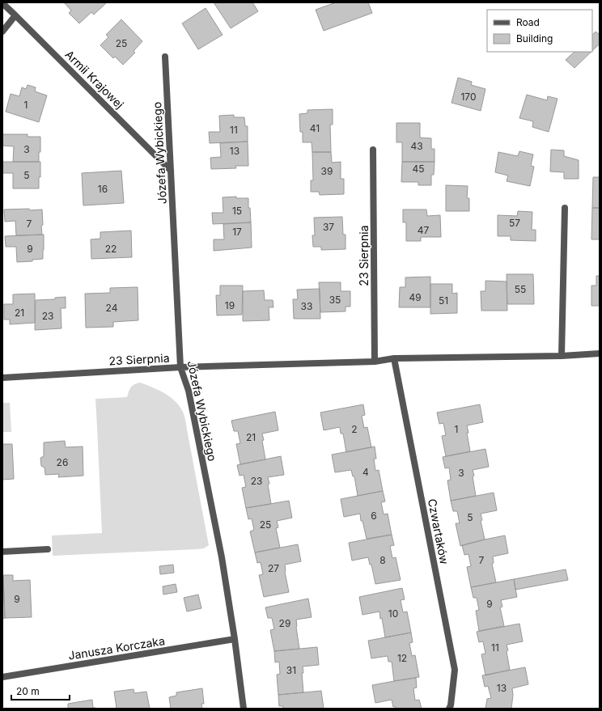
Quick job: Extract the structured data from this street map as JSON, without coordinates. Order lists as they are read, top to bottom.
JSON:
{
  "streets": {
    "street": [
      "Armii Krajowej",
      "Józefa Wybickiego",
      "23 Sierpnia",
      "Czwartaków",
      "Janusza Korczaka"
    ]
  },
  "crossings": [
    ["Armii Krajowej", "Józefa Wybickiego"],
    ["Józefa Wybickiego", "23 Sierpnia"],
    ["Józefa Wybickiego", "Janusza Korczaka"],
    ["23 Sierpnia", "Czwartaków"]
  ],
  "house_numbers": [
    "25",
    "170",
    "1",
    "41",
    "11",
    "43",
    "3",
    "13",
    "45",
    "39",
    "5",
    "16",
    "15",
    "57",
    "7",
    "37",
    "47",
    "17",
    "9",
    "22",
    "55",
    "49",
    "35",
    "51",
    "19",
    "33",
    "24",
    "21",
    "23",
    "2",
    "1",
    "21",
    "26",
    "4",
    "3",
    "23",
    "6",
    "5",
    "25",
    "8",
    "7",
    "27",
    "9",
    "9",
    "10",
    "29",
    "11",
    "12",
    "31",
    "13"
  ],
  "legend": ["Road", "Building"],
  "scale_bar": "20 m"
}
